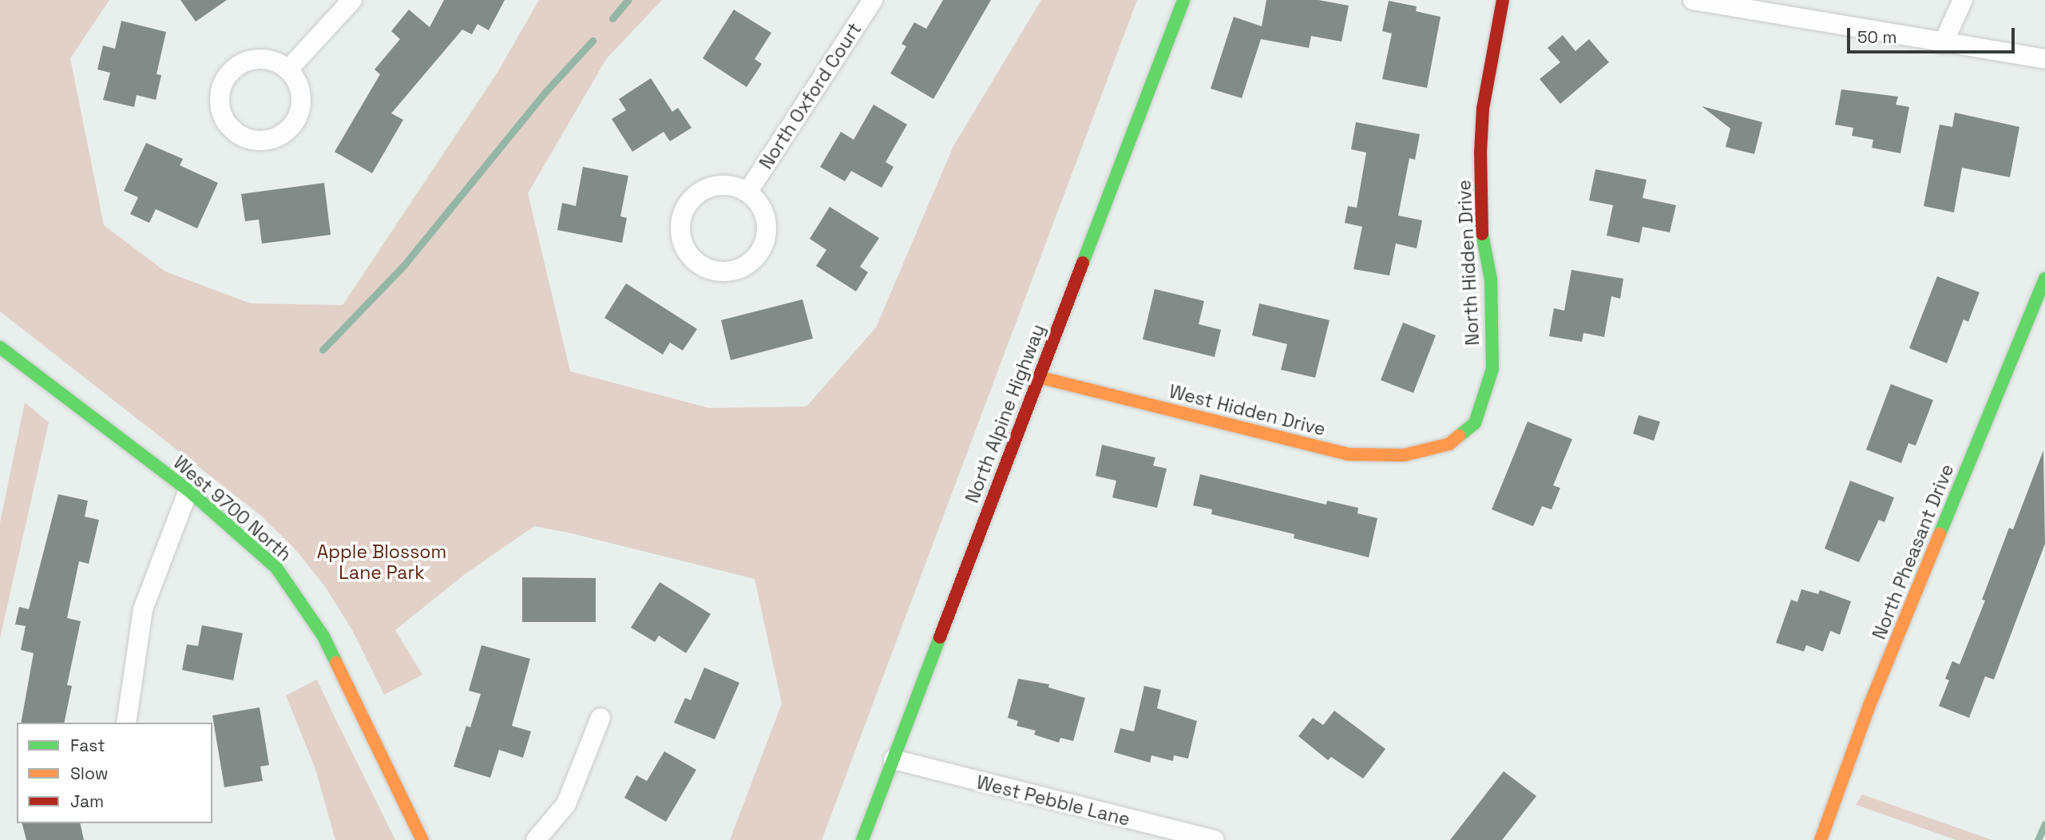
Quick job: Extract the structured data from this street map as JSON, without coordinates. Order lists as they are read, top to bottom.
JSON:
{
  "streets": {
    "street": [
      "North Oxford Court",
      "North Hidden Drive",
      "West Hidden Drive",
      "North Alpine Highway",
      "West 9700 North",
      "North Pheasant Drive",
      "West Pebble Lane"
    ]
  },
  "crossings": [
    ["North Hidden Drive", "West Hidden Drive"],
    ["West Hidden Drive", "North Alpine Highway"],
    ["North Alpine Highway", "West Pebble Lane"]
  ],
  "parks": ["Apple Blossom Lane Park"],
  "legend": ["Fast", "Slow", "Jam"],
  "scale_bar": "50 m"
}
